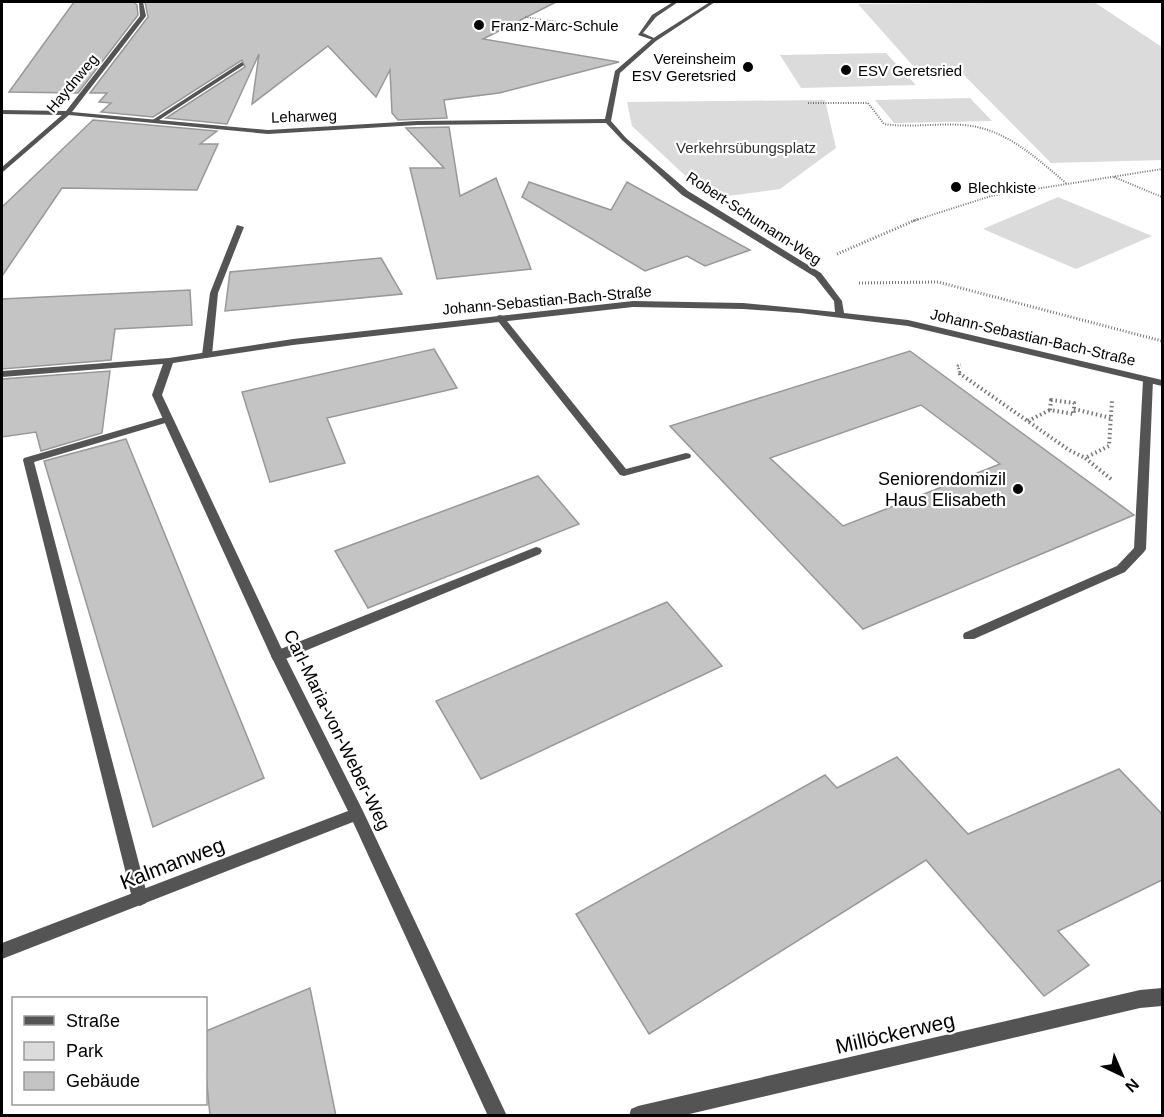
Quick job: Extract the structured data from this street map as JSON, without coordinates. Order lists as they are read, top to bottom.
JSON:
{
  "streets": {
    "street": [
      "Haydnweg",
      "Leharweg",
      "Robert-Schumann-Weg",
      "Johann-Sebastian-Bach-Straße",
      "Carl-Maria-von-Weber-Weg",
      "Kalmanweg",
      "Millöckerweg"
    ]
  },
  "crossings": [
    ["Haydnweg", "Leharweg"],
    ["Leharweg", "Robert-Schumann-Weg"],
    ["Robert-Schumann-Weg", "Johann-Sebastian-Bach-Straße"],
    ["Johann-Sebastian-Bach-Straße", "Carl-Maria-von-Weber-Weg"],
    ["Carl-Maria-von-Weber-Weg", "Kalmanweg"]
  ],
  "parks": ["Verkehrsübungsplatz"],
  "places": [
    "Franz-Marc-Schule",
    "Vereinsheim ESV Geretsried",
    "ESV Geretsried",
    "Blechkiste",
    "Seniorendomizil Haus Elisabeth"
  ],
  "legend": ["Straße", "Park", "Gebäude"],
  "north": "bottom right"
}
